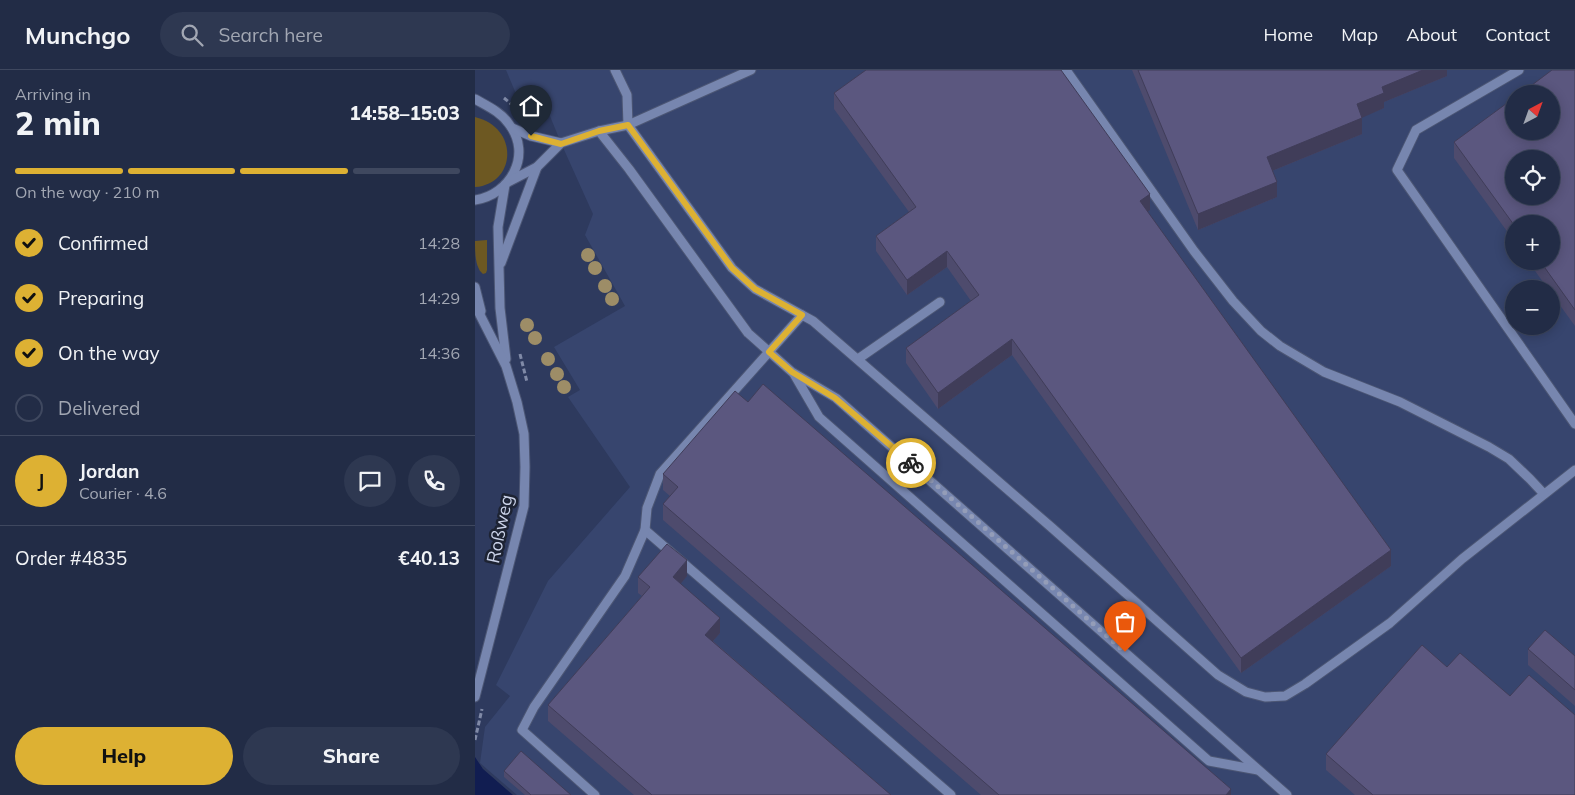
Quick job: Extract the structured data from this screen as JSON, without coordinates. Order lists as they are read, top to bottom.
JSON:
{
  "streets": {
    "street": ["Roßweg"]
  },
  "north": "top right",
  "page": {
    "header": "Munchgo",
    "search": "Search here",
    "nav": [
      "Home",
      "Map",
      "About",
      "Contact"
    ],
    "heading": ["2 min", "Arriving in", "14:58–15:03"],
    "panel": [
      "Jordan",
      "Courier · 4.6",
      "Order #4835",
      "€40.13"
    ],
    "map_buttons": ["+", "−"],
    "bar": "On the way · 210 m",
    "list": [
      ["Confirmed", "14:28"],
      ["Preparing", "14:29"],
      ["On the way", "14:36"],
      "Delivered"
    ],
    "round": "J",
    "buttons": ["Help", "Share"]
  }
}
